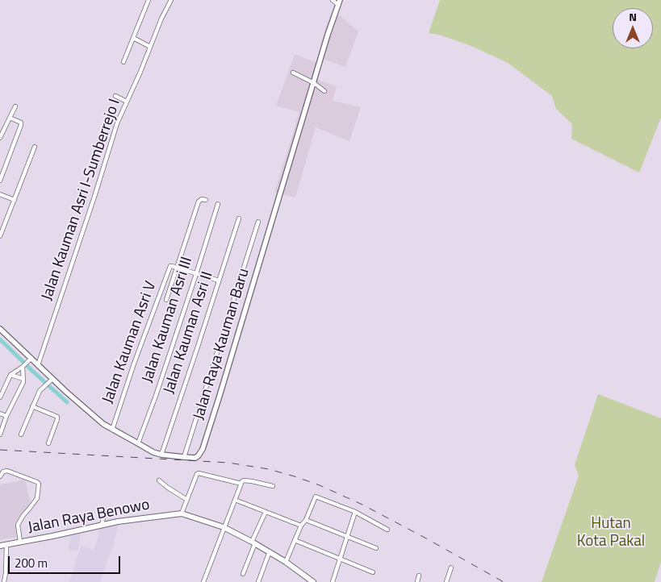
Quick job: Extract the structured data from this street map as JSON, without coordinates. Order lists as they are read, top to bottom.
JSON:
{
  "streets": {
    "main road": ["Jalan Raya Benowo"],
    "street": [
      "Jalan Kauman Asri I-Sumberrejo I",
      "Jalan Kauman Asri III",
      "Jalan Kauman Asri II",
      "Jalan Kauman Asri V",
      "Jalan Raya Kauman Baru"
    ]
  },
  "crossings": [
    ["Jalan Kauman Asri I-Sumberrejo I", "Jalan Raya Kauman Baru"],
    ["Jalan Kauman Asri III", "Jalan Raya Kauman Baru"],
    ["Jalan Kauman Asri II", "Jalan Raya Kauman Baru"],
    ["Jalan Kauman Asri V", "Jalan Raya Kauman Baru"]
  ],
  "parks": ["Hutan Kota Pakal"],
  "scale_bar": "200 m",
  "north": "top"
}
